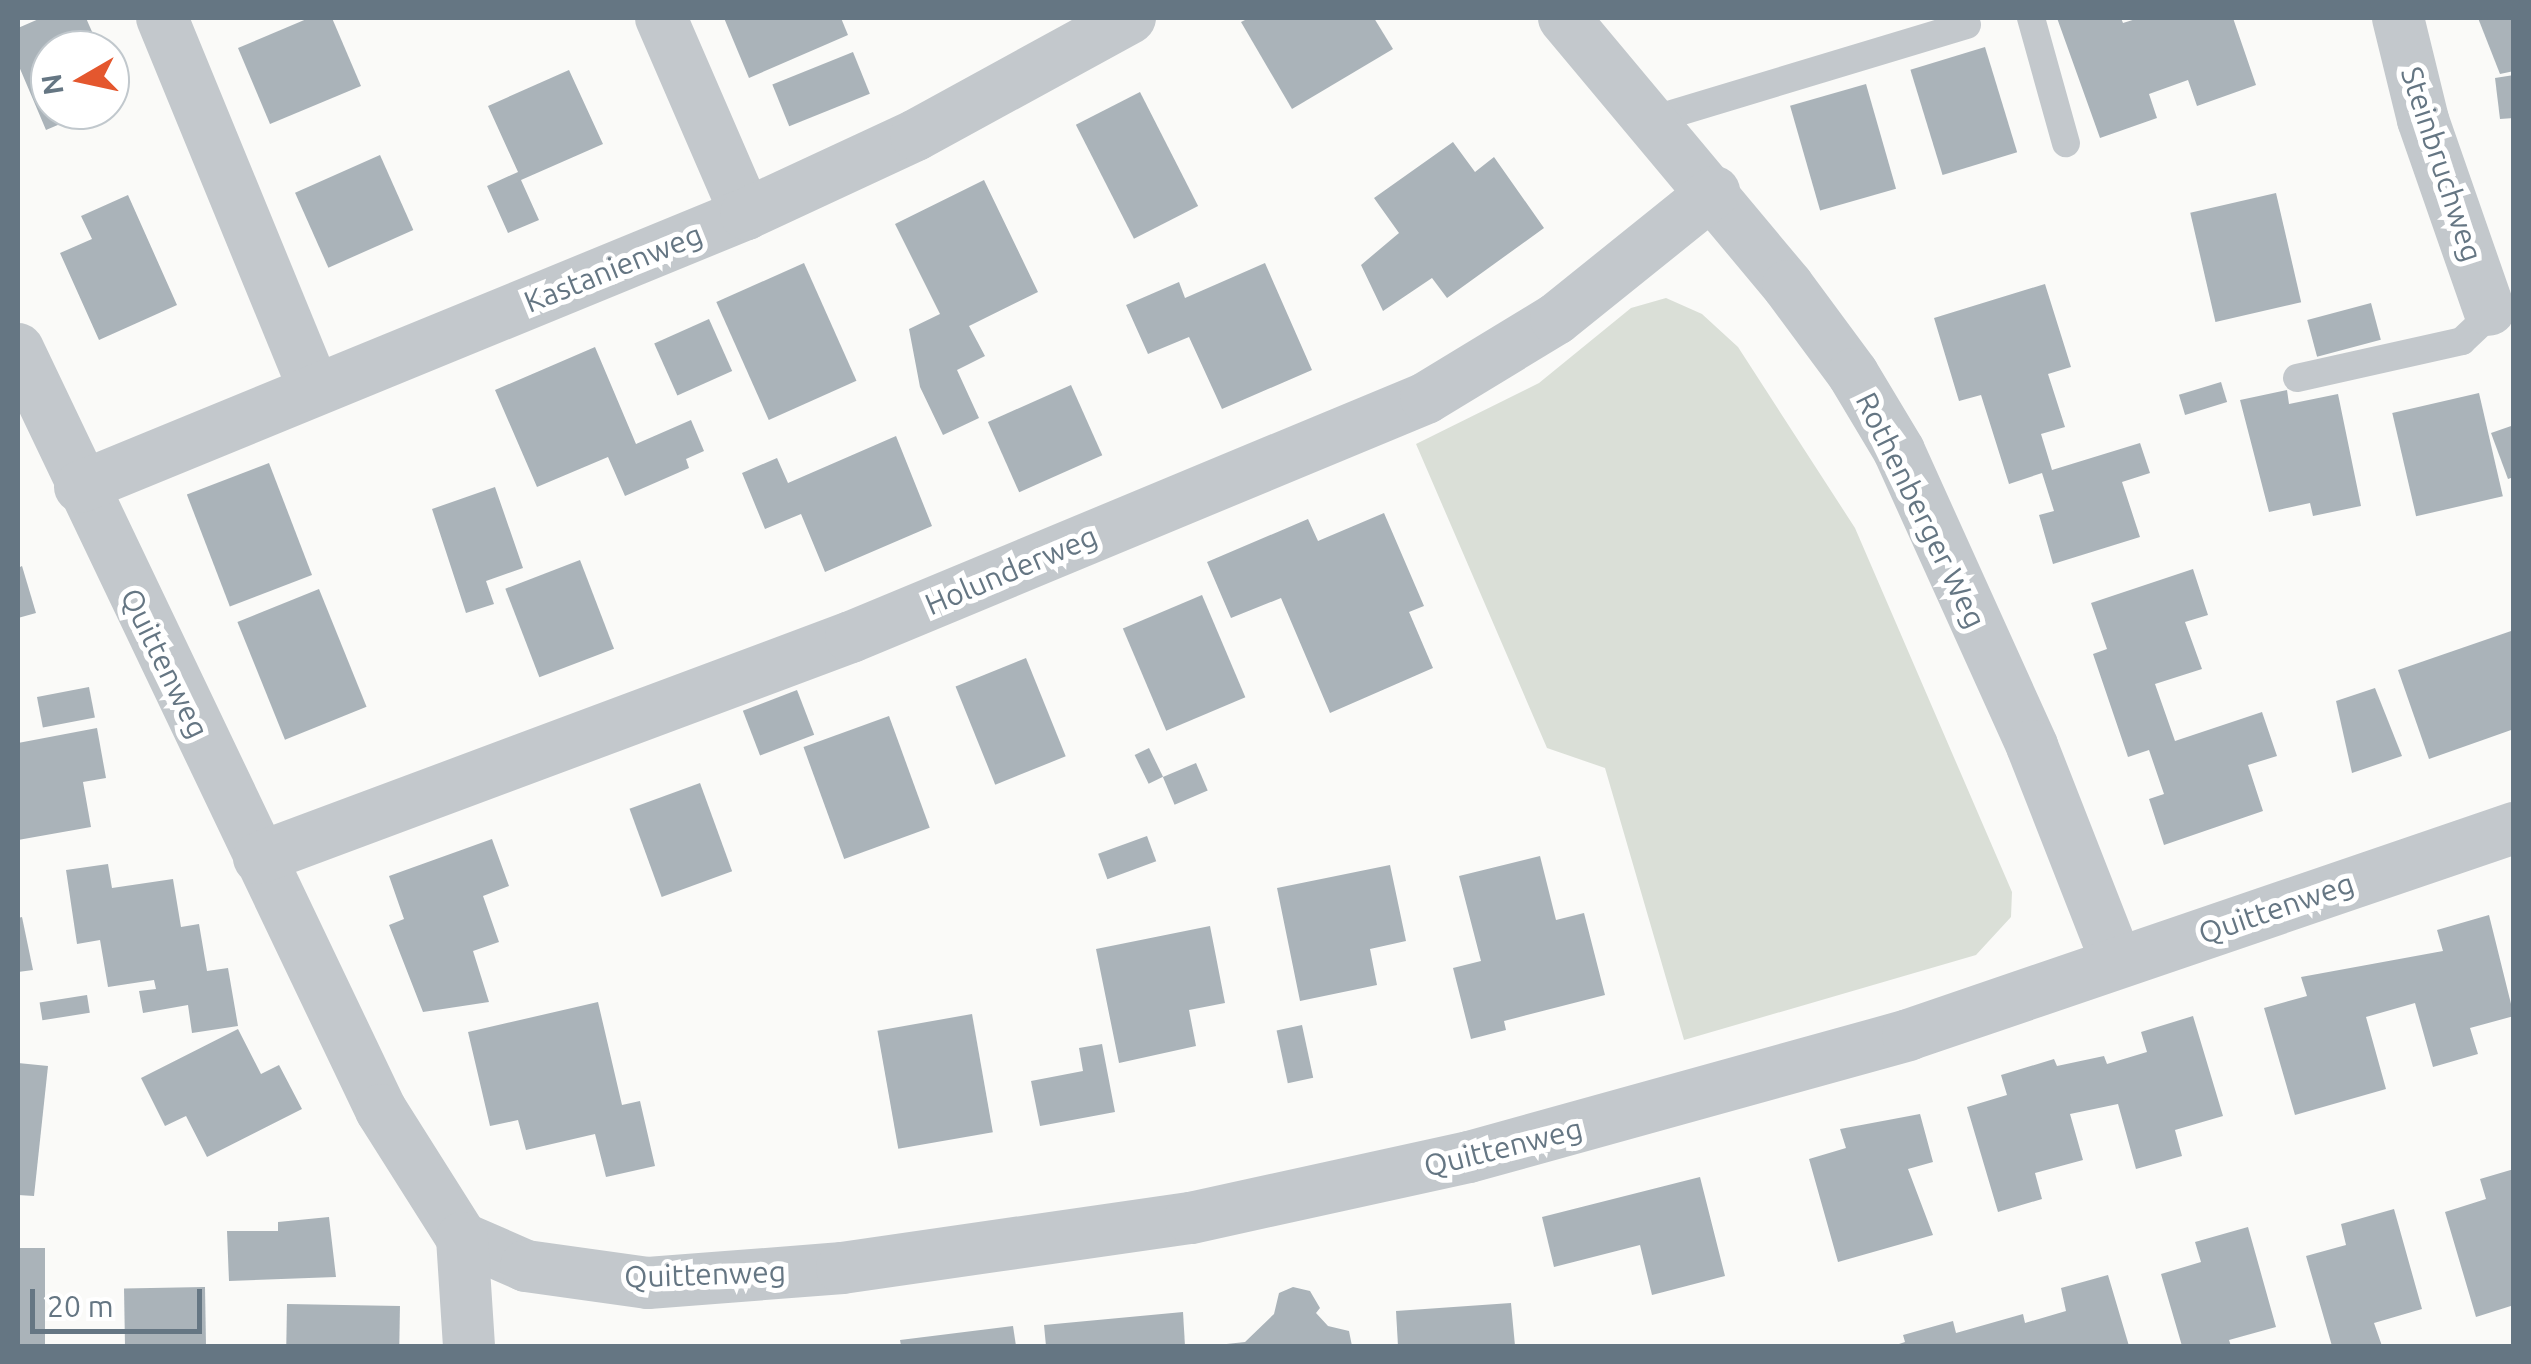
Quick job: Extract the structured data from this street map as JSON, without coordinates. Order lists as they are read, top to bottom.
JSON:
{
  "streets": {
    "street": [
      "Steinbruchweg",
      "Kastanienweg",
      "Rothenberger Weg",
      "Holunderweg",
      "Quittenweg"
    ]
  },
  "crossings": [
    ["Kastanienweg", "Quittenweg"],
    ["Rothenberger Weg", "Holunderweg"],
    ["Rothenberger Weg", "Quittenweg"],
    ["Holunderweg", "Quittenweg"]
  ],
  "scale_bar": "20 m",
  "north": "left"
}
